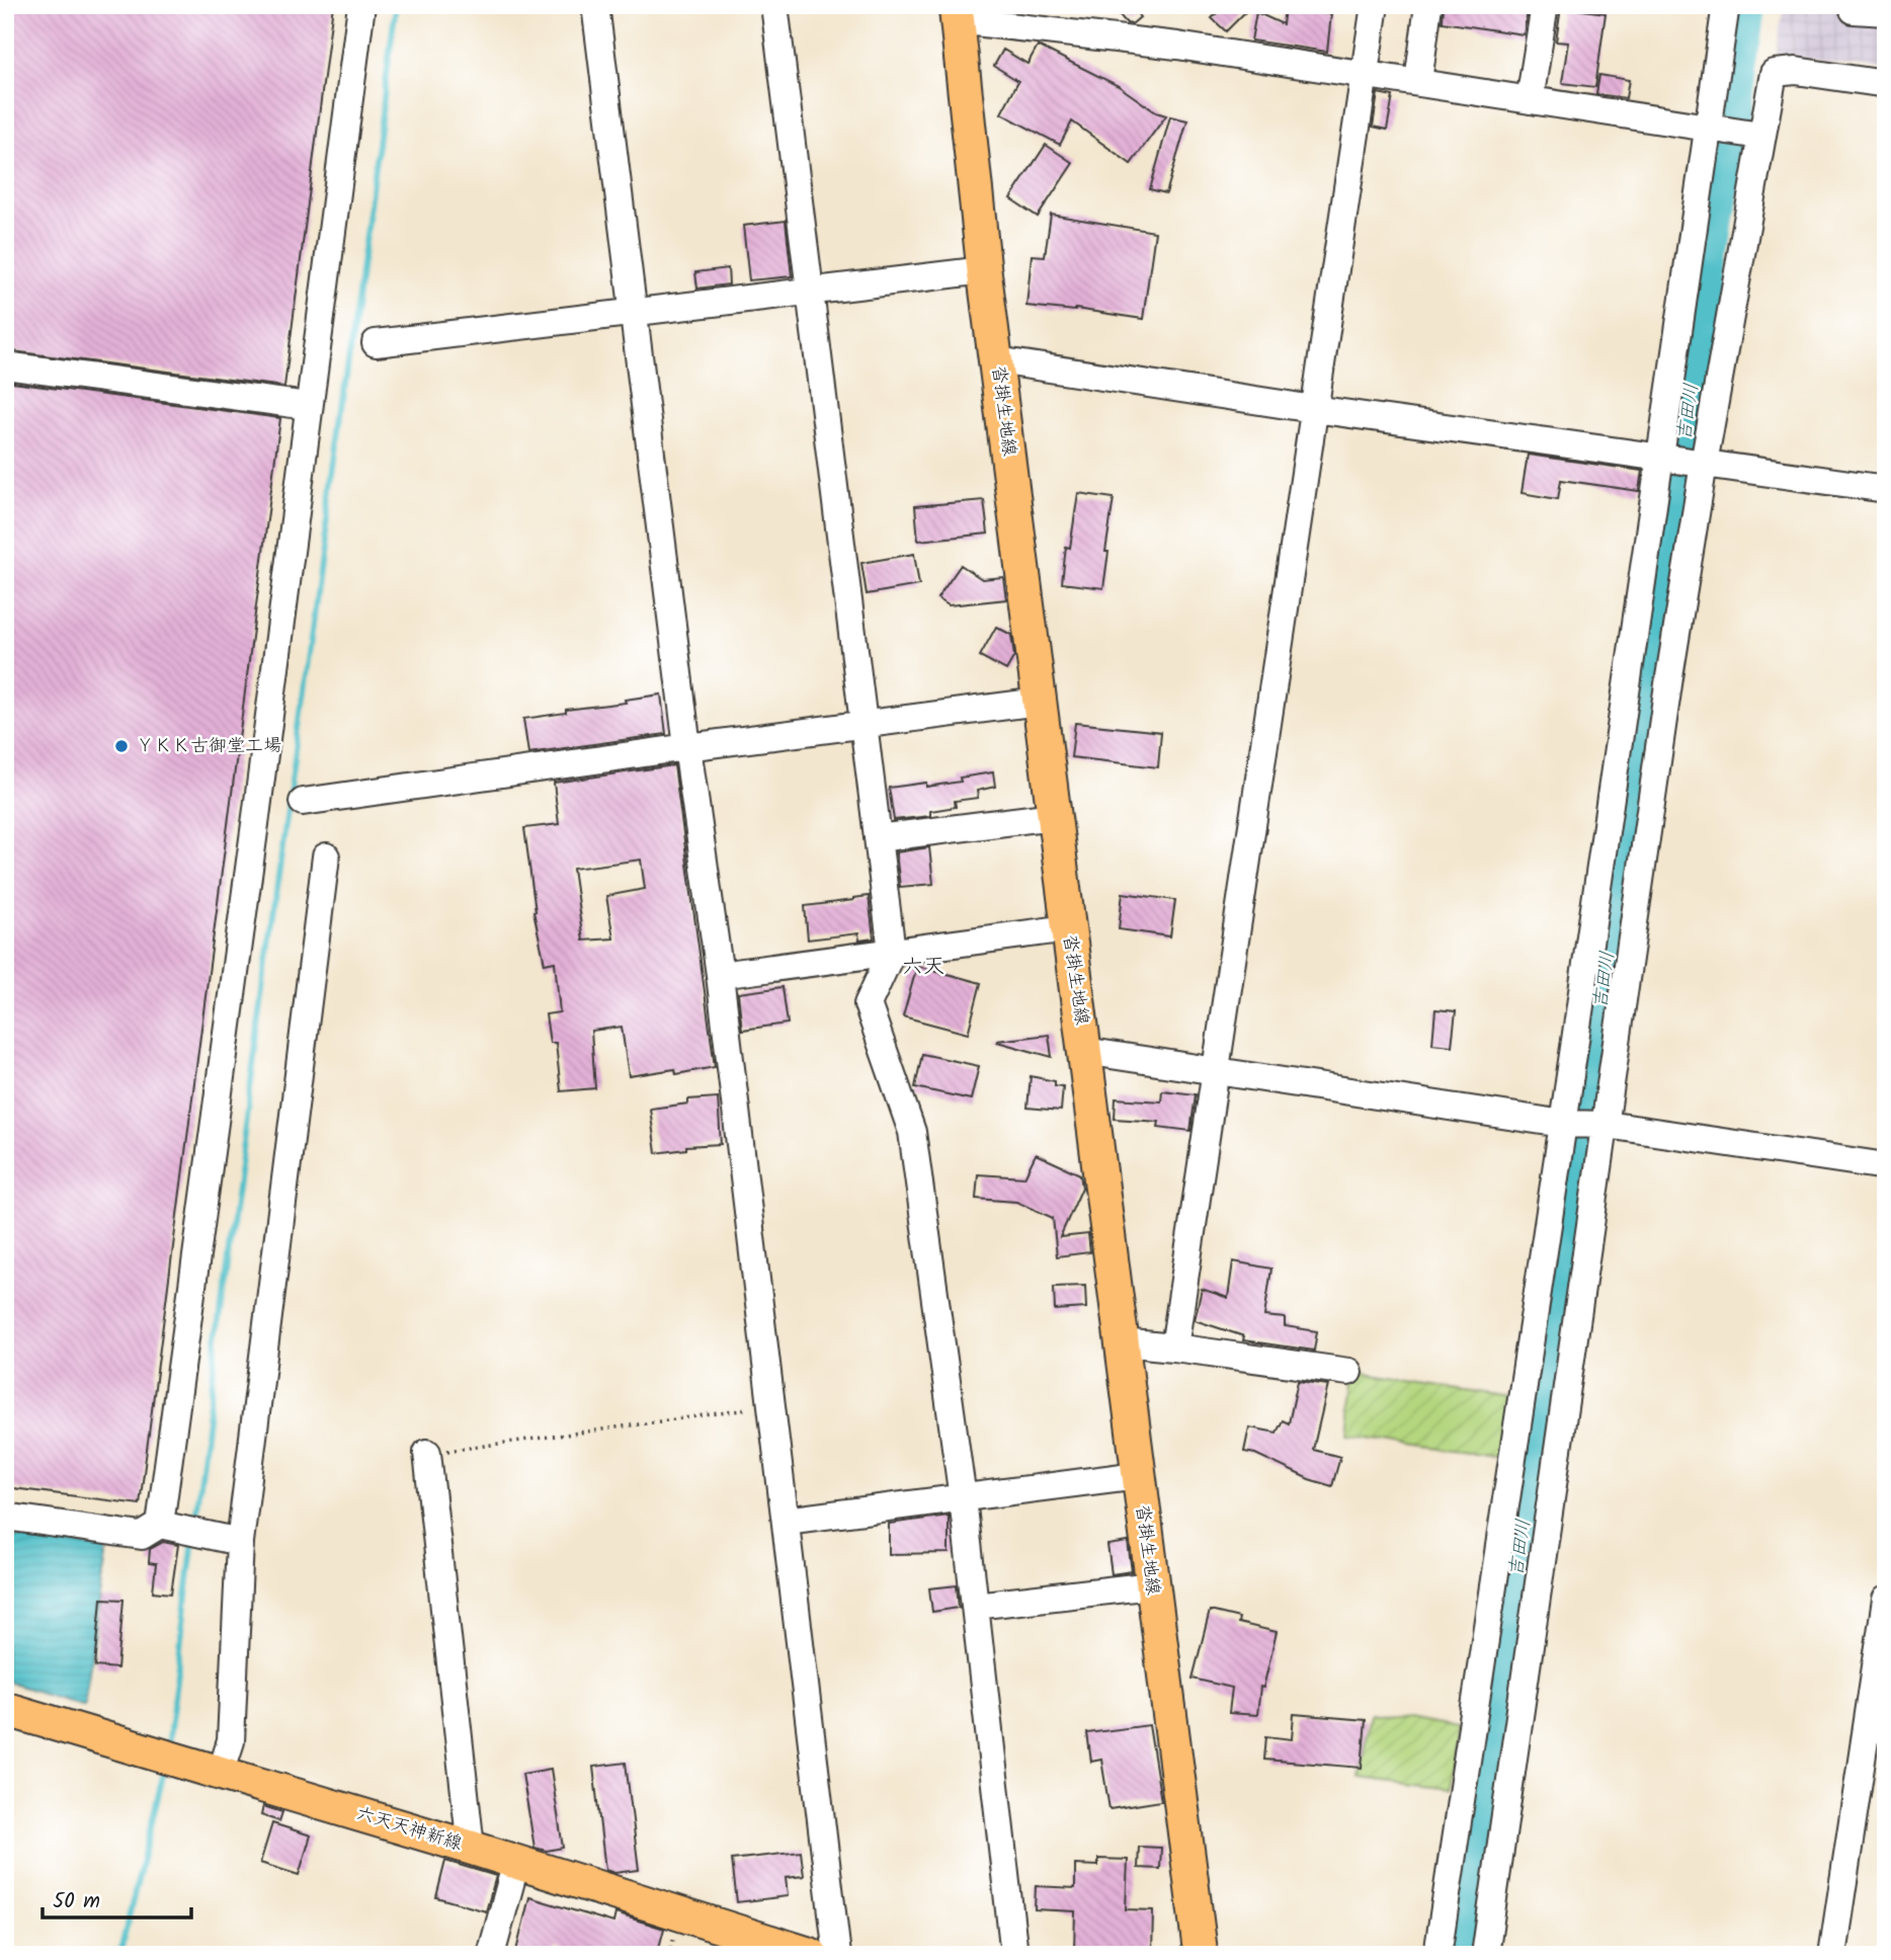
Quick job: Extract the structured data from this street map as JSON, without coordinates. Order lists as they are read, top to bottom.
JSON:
{
  "streets": {
    "main road": ["沓掛生地線", "六天天神新線"]
  },
  "districts": ["六天"],
  "water": ["吉田川"],
  "places": ["ＹＫＫ古御堂工場"],
  "scale_bar": "50 m"
}
